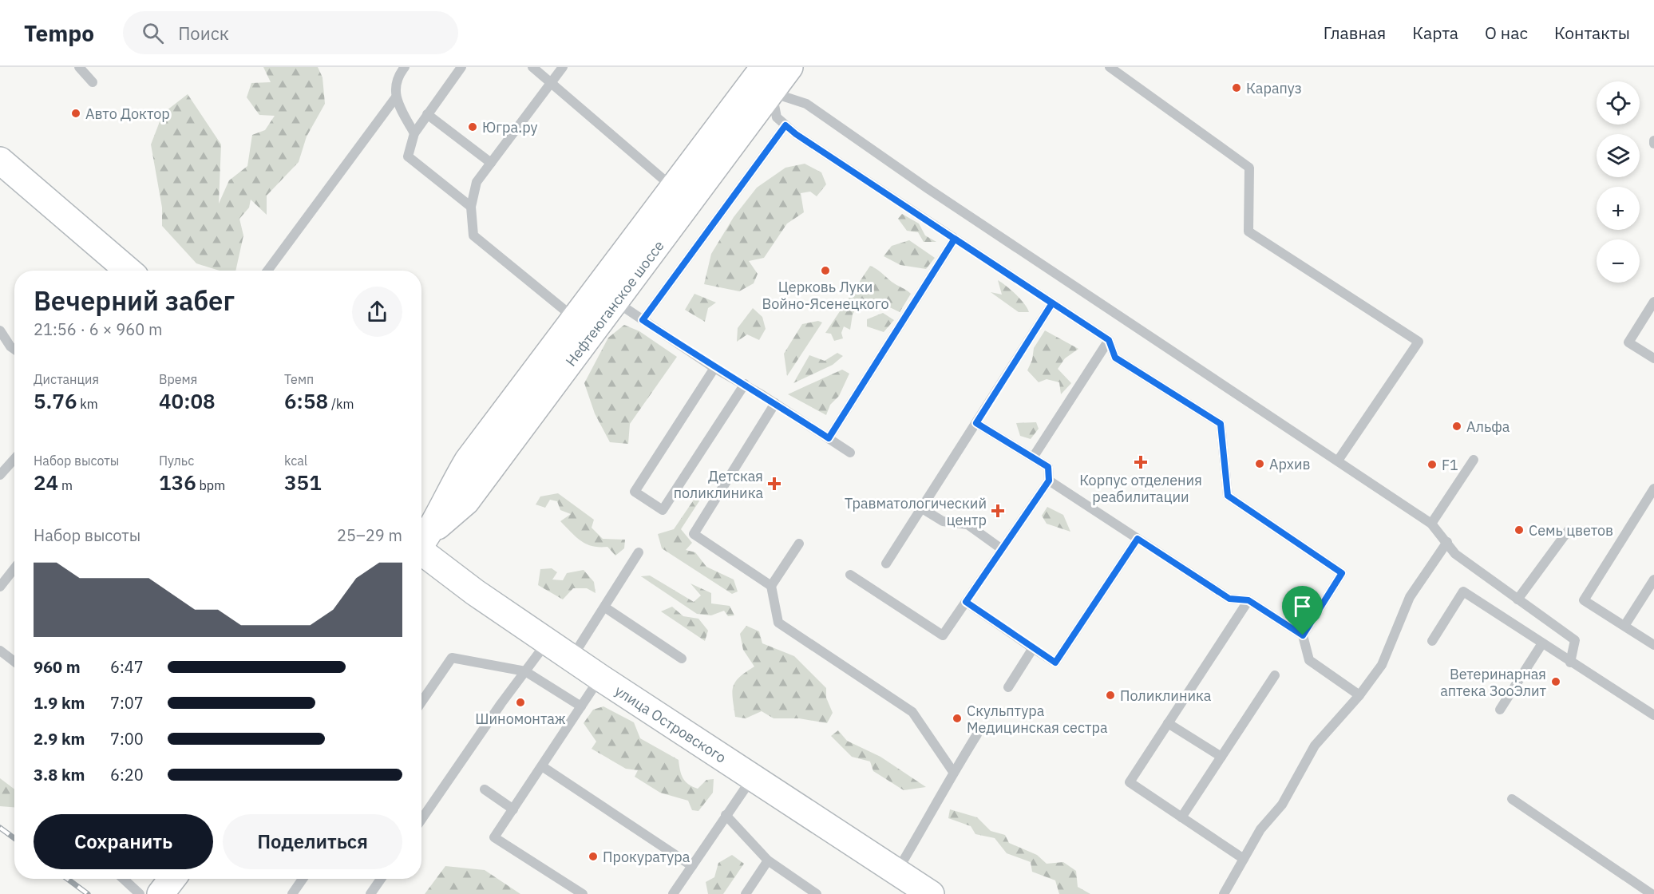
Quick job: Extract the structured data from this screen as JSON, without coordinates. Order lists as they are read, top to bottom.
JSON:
{
  "streets": {
    "main road": ["Нефтеюганское шоссе", "улица Островского"]
  },
  "places": {
    "other": [
      "Карапуз",
      "Авто Доктор",
      "Югра.ру",
      "Церковь Луки Войно-Ясенецкого",
      "Альфа",
      "Архив",
      "F1",
      "Семь цветов",
      "Ветеринарная аптека ЗооЭлит",
      "Поликлиника",
      "Шиномонтаж",
      "Скульптура Медицинская сестра",
      "Прокуратура"
    ],
    "health": ["Корпус отделения реабилитации", "Детская поликлиника", "Травматологический центр"]
  },
  "page": {
    "header": "Tempo",
    "search": "Поиск",
    "nav": [
      "Главная",
      "Карта",
      "О нас",
      "Контакты"
    ],
    "map_buttons": ["+", "−"],
    "heading": ["Вечерний забег", "21:56 · 6 × 960 m"],
    "stats": [
      ["Дистанция", "5.76 km"],
      ["Время", "40:08"],
      ["Темп", "6:58 /km"],
      ["Набор высоты", "24 m"],
      ["Пульс", "136 bpm"],
      ["kcal", "351"]
    ],
    "chart": ["Набор высоты", "25–29 m"],
    "list": [
      {
        "name": "960 m",
        "note": "6:47"
      },
      {
        "name": "1.9 km",
        "note": "7:07"
      },
      {
        "name": "2.9 km",
        "note": "7:00"
      },
      {
        "name": "3.8 km",
        "note": "6:20"
      }
    ],
    "buttons": ["Сохранить", "Поделиться"]
  }
}
